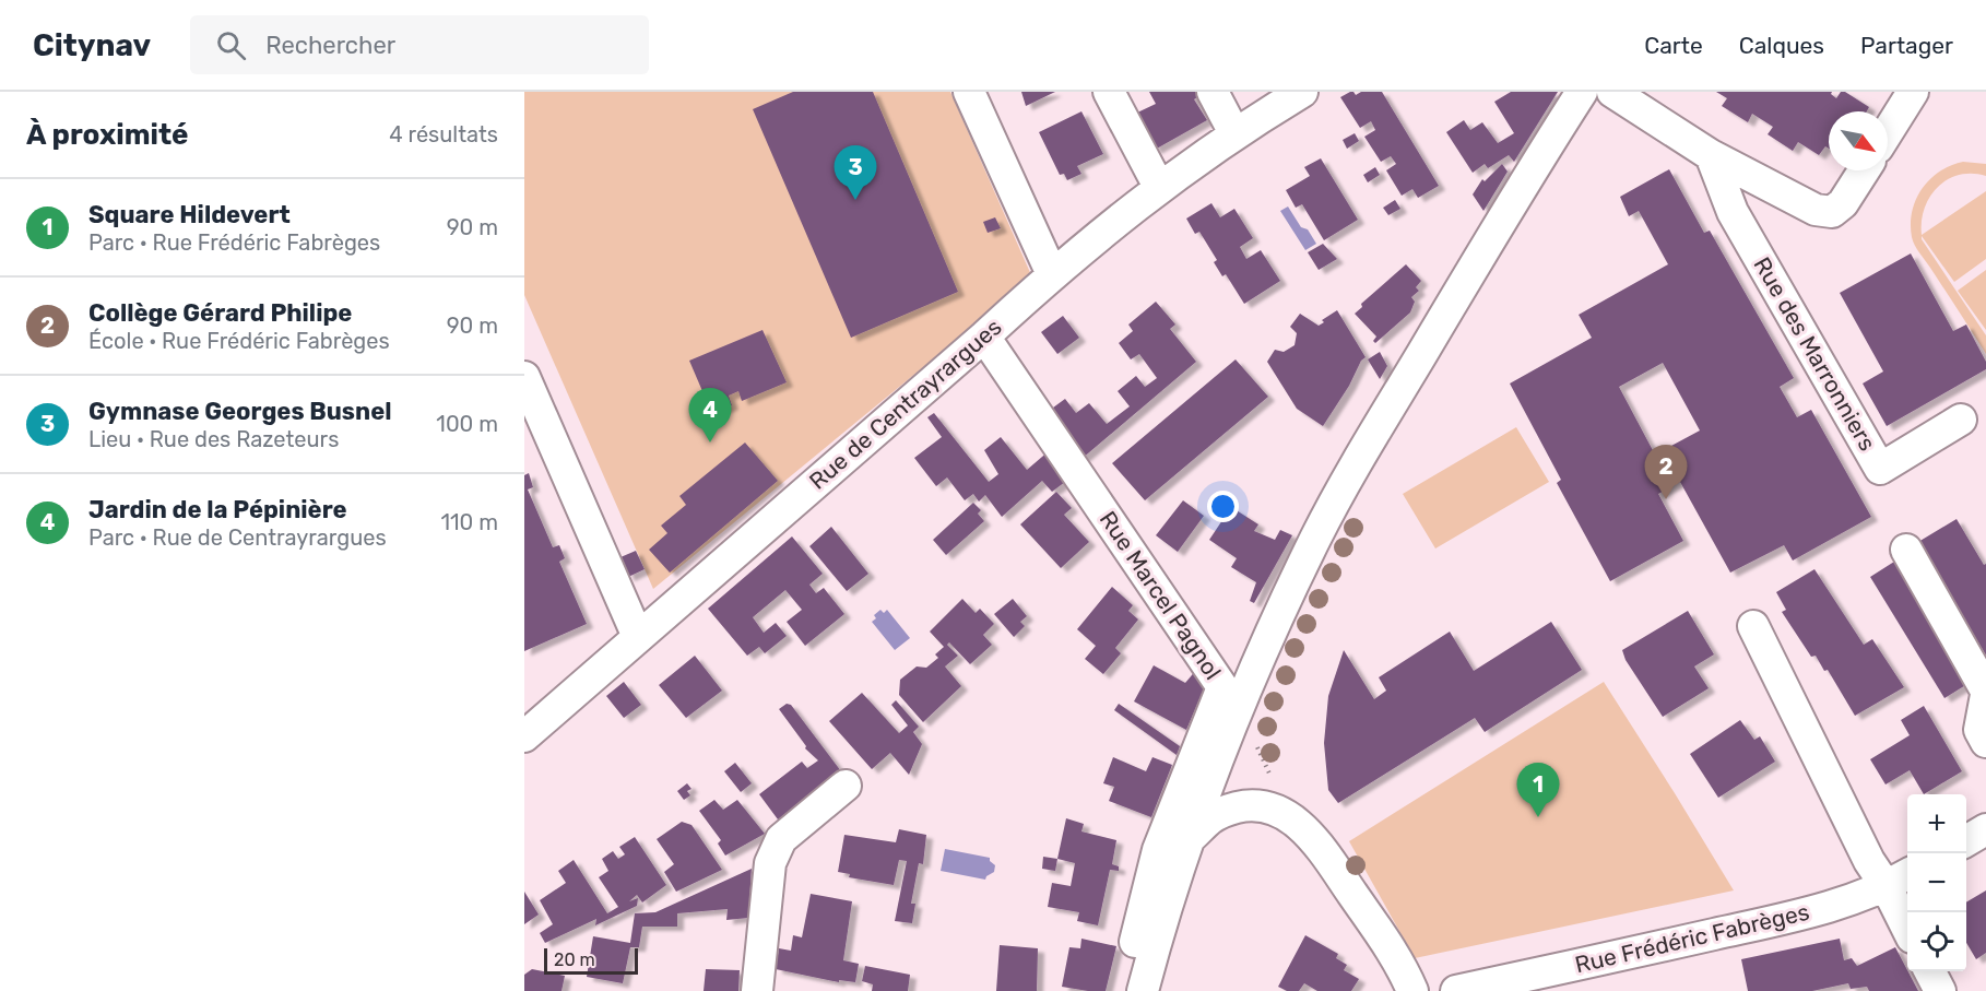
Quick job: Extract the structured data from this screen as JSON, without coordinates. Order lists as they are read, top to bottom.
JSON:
{
  "streets": {
    "street": [
      "Rue des Marronniers",
      "Rue de Centrayrargues",
      "Rue Marcel Pagnol",
      "Rue Frédéric Fabrèges"
    ]
  },
  "crossings": [
    ["Rue de Centrayrargues", "Rue Marcel Pagnol"]
  ],
  "scale_bar": "20 m",
  "north": "bottom right",
  "page": {
    "header": "Citynav",
    "search": "Rechercher",
    "nav": ["Carte", "Calques", "Partager"],
    "heading": ["À proximité", "4 résultats"],
    "pins": [
      "3",
      "4",
      "2",
      "1"
    ],
    "list": [
      {
        "mark": "1",
        "name": "Square Hildevert",
        "note": "Parc · Rue Frédéric Fabrèges",
        "value": "90 m"
      },
      {
        "mark": "2",
        "name": "Collège Gérard Philipe",
        "note": "École · Rue Frédéric Fabrèges",
        "value": "90 m"
      },
      {
        "mark": "3",
        "name": "Gymnase Georges Busnel",
        "note": "Lieu · Rue des Razeteurs",
        "value": "100 m"
      },
      {
        "mark": "4",
        "name": "Jardin de la Pépinière",
        "note": "Parc · Rue de Centrayrargues",
        "value": "110 m"
      }
    ],
    "map_buttons": ["+", "−"],
    "scale": "20 m"
  }
}
